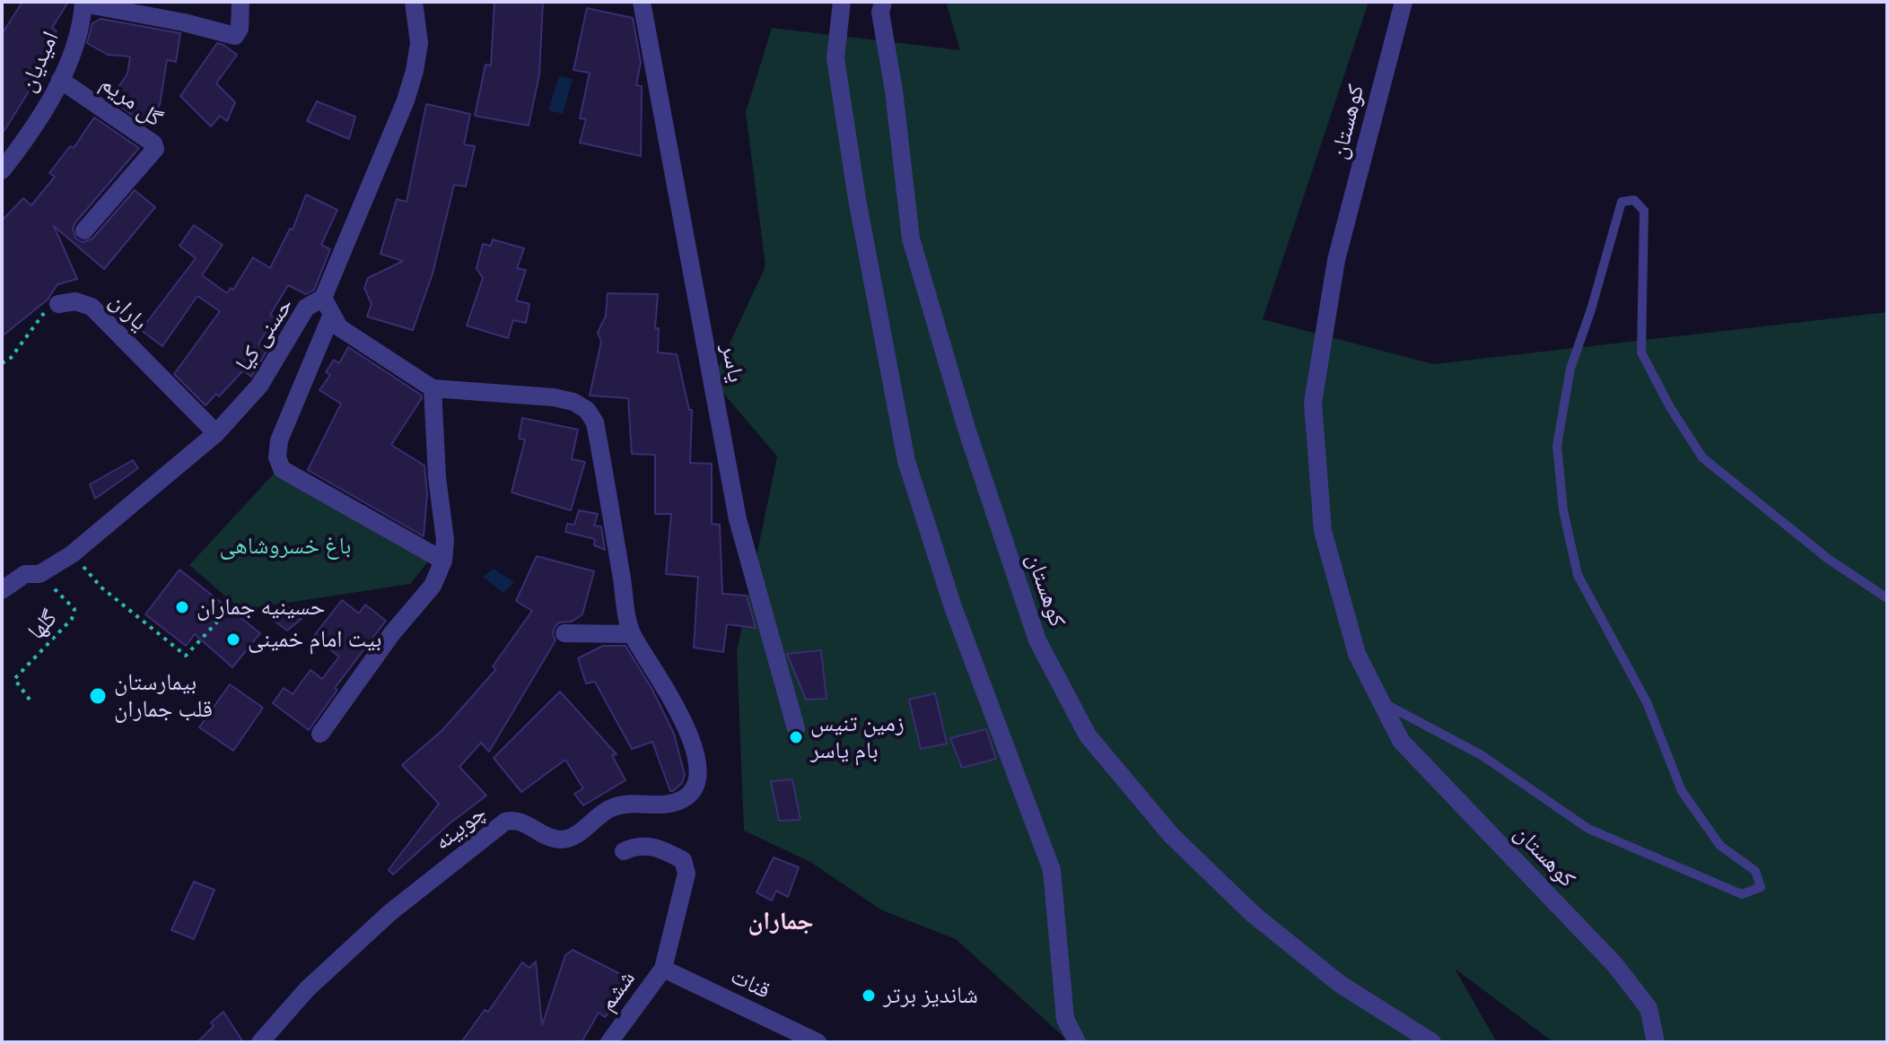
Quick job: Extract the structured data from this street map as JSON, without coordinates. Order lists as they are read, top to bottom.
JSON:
{
  "streets": {
    "street": [
      "امیدیان",
      "گل مریم",
      "کوهستان",
      "یاران",
      "حسنی کیا",
      "یاسر",
      "چوبینه",
      "قنات",
      "ششم"
    ],
    "path": ["گلها"]
  },
  "crossings": [
    ["امیدیان", "گل مریم"],
    ["یاران", "حسنی کیا"],
    ["حسنی کیا", "گلها"],
    ["حسنی کیا", "چوبینه"],
    ["قنات", "ششم"]
  ],
  "districts": ["جماران"],
  "parks": ["باغ خسروشاهی"],
  "places": [
    "حسینیه جماران",
    "بیت امام خمینی",
    "بیمارستان قلب جماران",
    "زمین تنیس بام یاسر",
    "شاندیز برتر"
  ]
}
